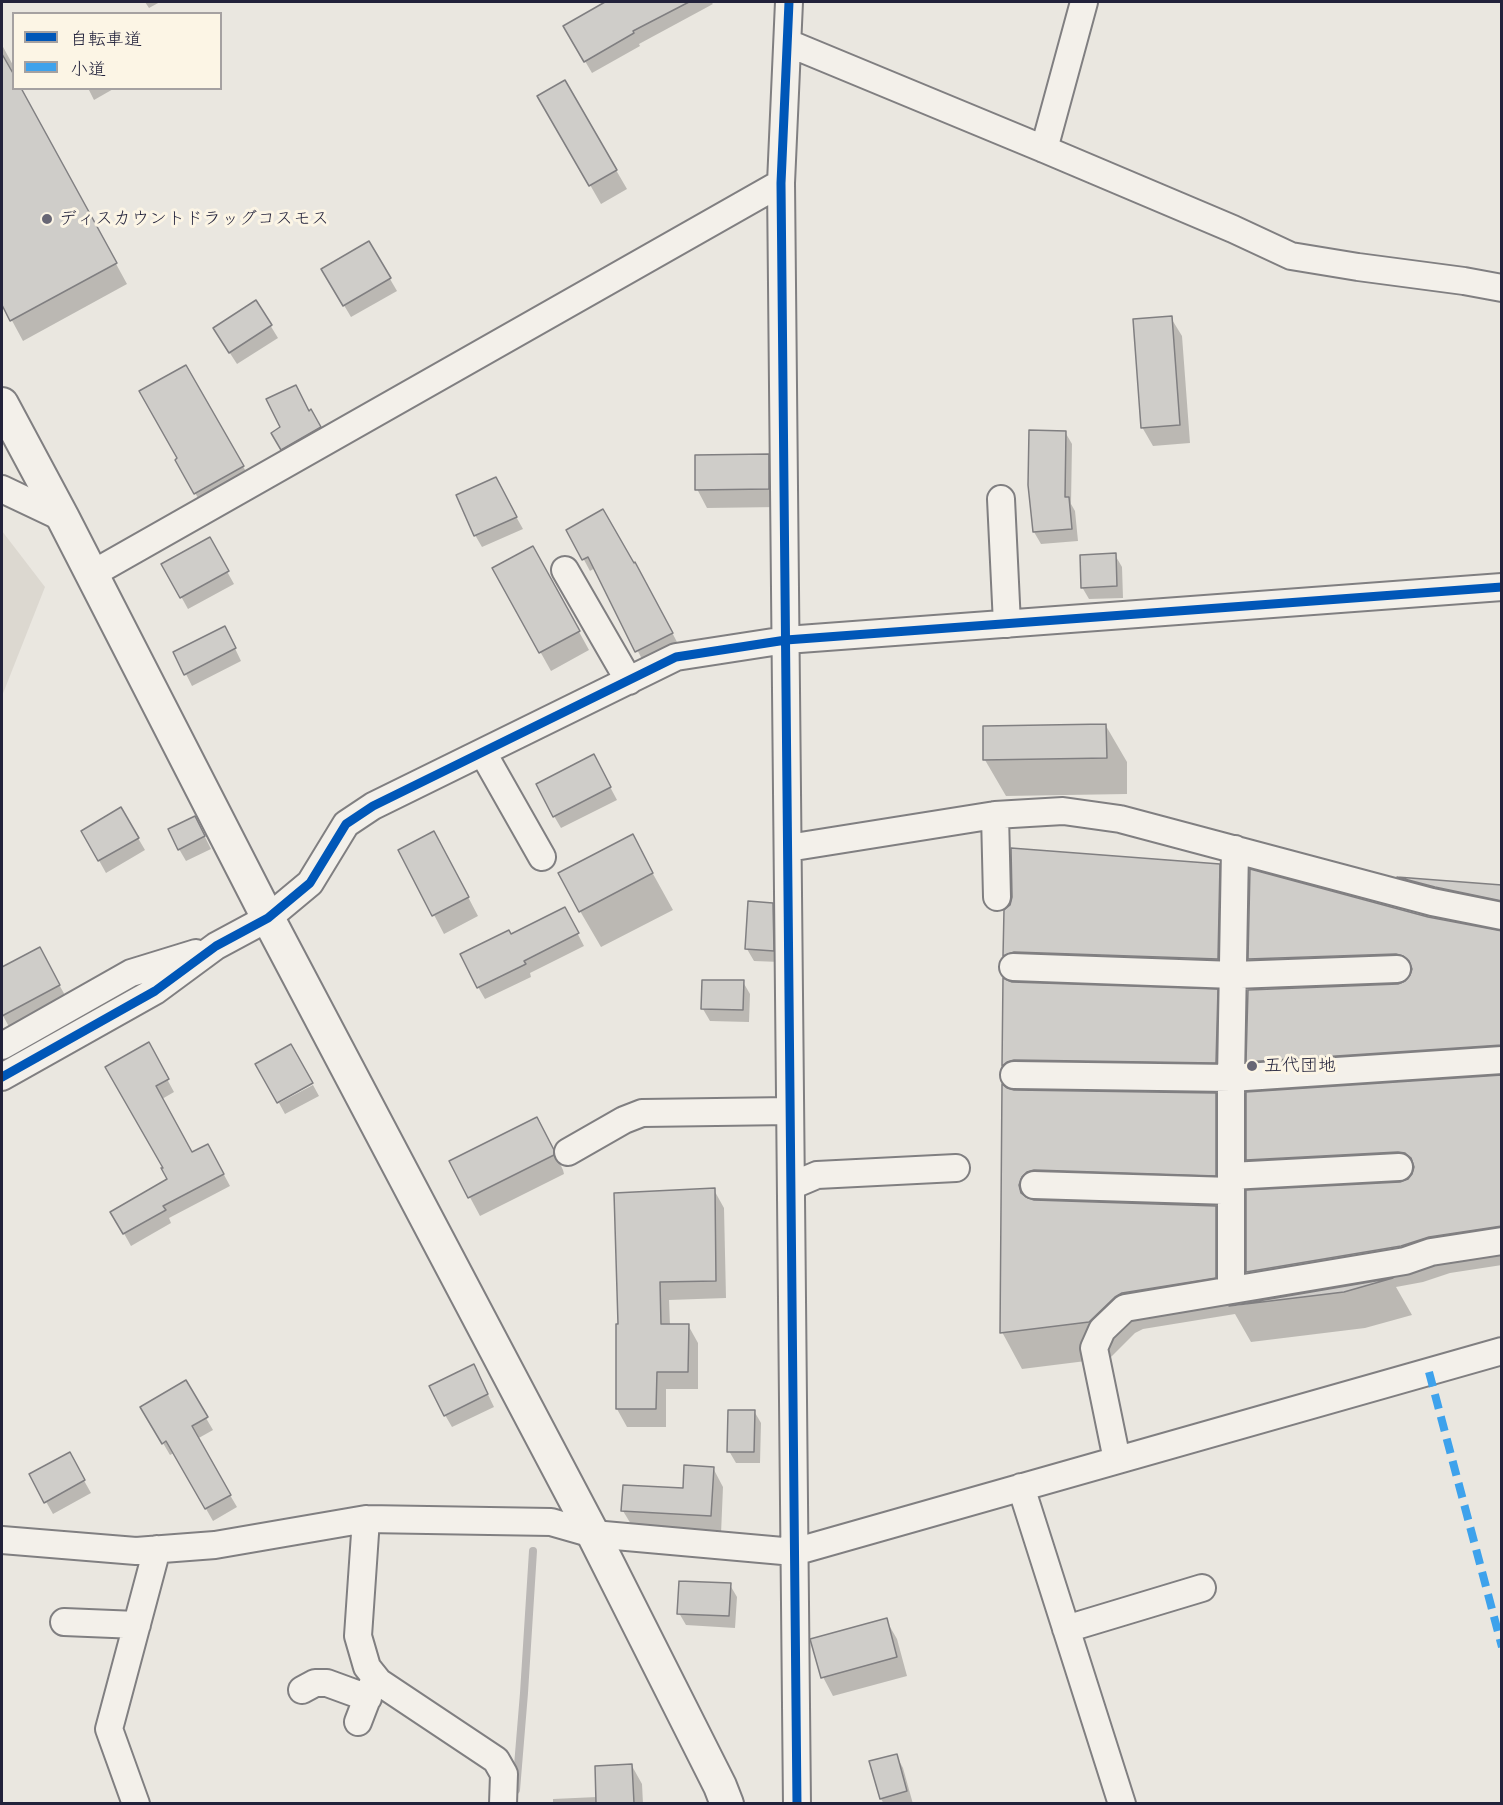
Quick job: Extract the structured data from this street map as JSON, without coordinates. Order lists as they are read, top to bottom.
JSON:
{
  "places": ["ディスカウントドラッグコスモス", "五代団地"],
  "legend": ["自転車道", "小道"]
}
